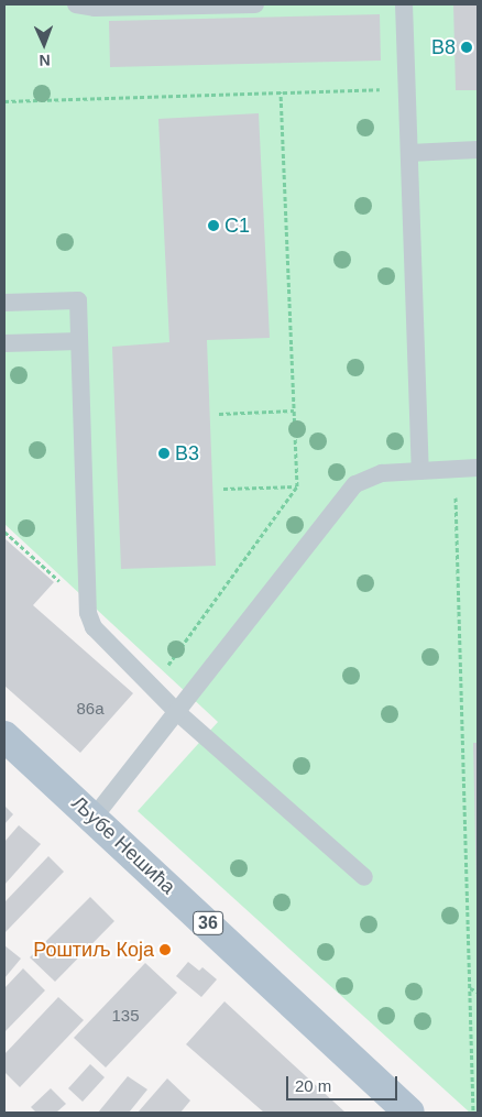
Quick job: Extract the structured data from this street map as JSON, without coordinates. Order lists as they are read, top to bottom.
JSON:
{
  "streets": {
    "main road": ["Љубе Нешића", "36"]
  },
  "places": [
    "B8",
    "C1",
    "B3",
    "Роштиљ Која"
  ],
  "house_numbers": ["86a", "135"],
  "scale_bar": "20 m",
  "north": "bottom"
}
